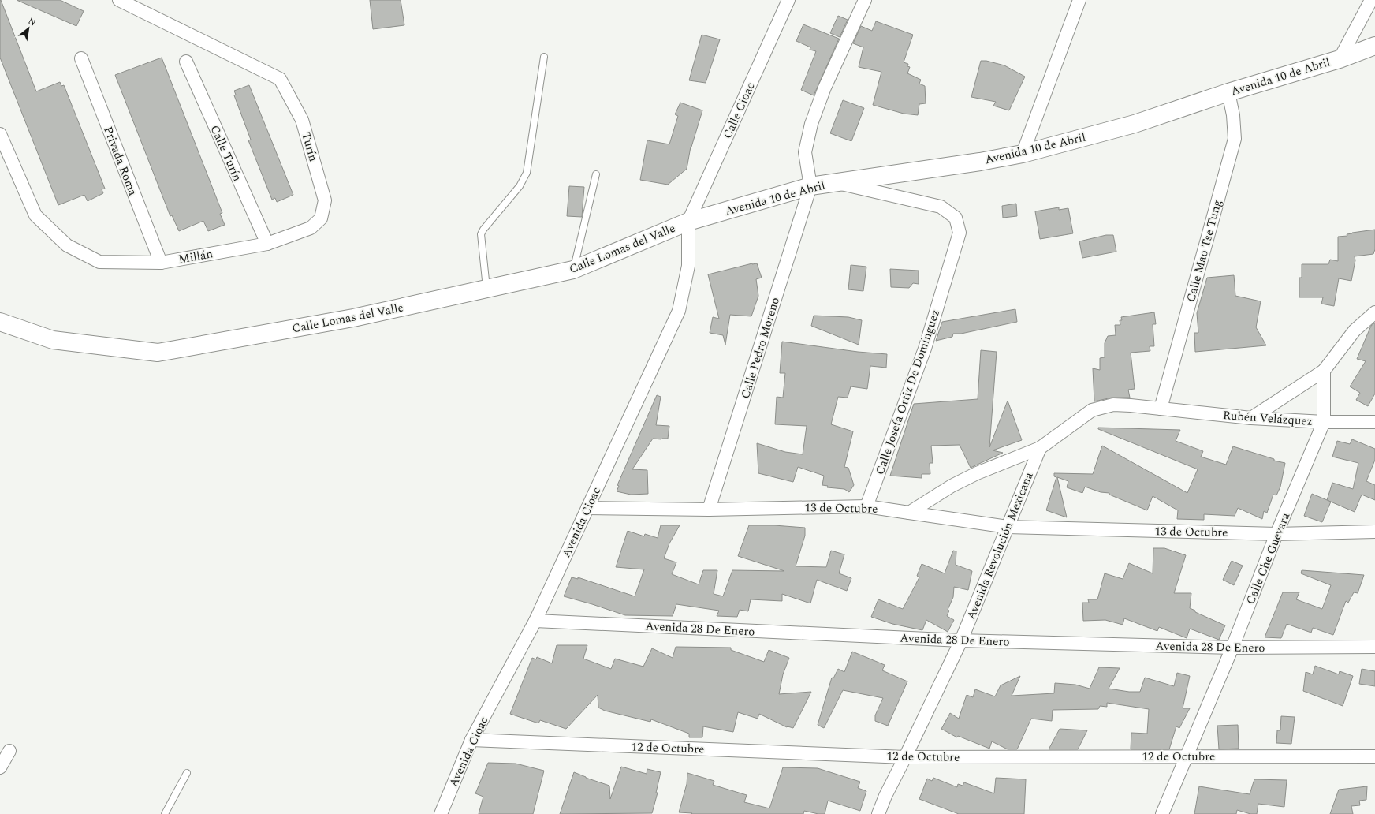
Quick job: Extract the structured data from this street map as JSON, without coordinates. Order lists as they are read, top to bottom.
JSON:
{
  "streets": {
    "street": [
      "Avenida 10 de Abril",
      "Calle Cioac",
      "Turín",
      "Calle Turín",
      "Privada Roma",
      "Calle Lomas del Valle",
      "Calle Mao Tse Tung",
      "Millán",
      "Calle Pedro Moreno",
      "Calle Josefa Ortiz De Domínguez",
      "Rubén Velázquez",
      "13 de Octubre",
      "Avenida Cioac",
      "Avenida Revolución Mexicana",
      "Calle Che Guevara",
      "Avenida 28 De Enero",
      "12 de Octubre"
    ]
  },
  "crossings": [
    ["Avenida 10 de Abril", "Calle Cioac"],
    ["Avenida 10 de Abril", "Calle Lomas del Valle"],
    ["Avenida 10 de Abril", "Calle Mao Tse Tung"],
    ["Avenida 10 de Abril", "Calle Pedro Moreno"],
    ["Avenida 10 de Abril", "Calle Josefa Ortiz De Domínguez"],
    ["Avenida 10 de Abril", "Avenida Cioac"],
    ["Calle Cioac", "Calle Lomas del Valle"],
    ["Calle Cioac", "Avenida Cioac"],
    ["Turín", "Millán"],
    ["Calle Turín", "Millán"],
    ["Privada Roma", "Millán"],
    ["Calle Lomas del Valle", "Avenida Cioac"],
    ["Calle Mao Tse Tung", "Rubén Velázquez"],
    ["Calle Pedro Moreno", "13 de Octubre"],
    ["Calle Josefa Ortiz De Domínguez", "13 de Octubre"],
    ["Rubén Velázquez", "Calle Che Guevara"],
    ["13 de Octubre", "Avenida Cioac"],
    ["13 de Octubre", "Avenida Revolución Mexicana"],
    ["13 de Octubre", "Calle Che Guevara"],
    ["Avenida Cioac", "Avenida 28 De Enero"],
    ["Avenida Cioac", "12 de Octubre"],
    ["Avenida Revolución Mexicana", "Avenida 28 De Enero"],
    ["Avenida Revolución Mexicana", "12 de Octubre"],
    ["Calle Che Guevara", "Avenida 28 De Enero"],
    ["Calle Che Guevara", "12 de Octubre"]
  ],
  "north": "top right"
}
